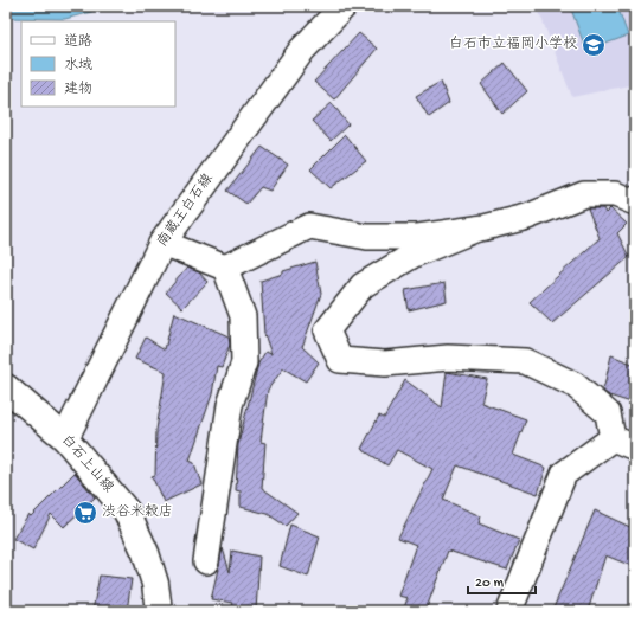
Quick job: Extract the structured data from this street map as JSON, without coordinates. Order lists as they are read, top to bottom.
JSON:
{
  "streets": {
    "main road": ["南蔵王白石線", "白石上山線"]
  },
  "crossings": [
    ["南蔵王白石線", "白石上山線"]
  ],
  "places": {
    "school or university": ["白石市立福岡小学校"],
    "supermarket": ["渋谷米穀店"]
  },
  "legend": ["道路", "水域", "建物"],
  "scale_bar": "20 m"
}
